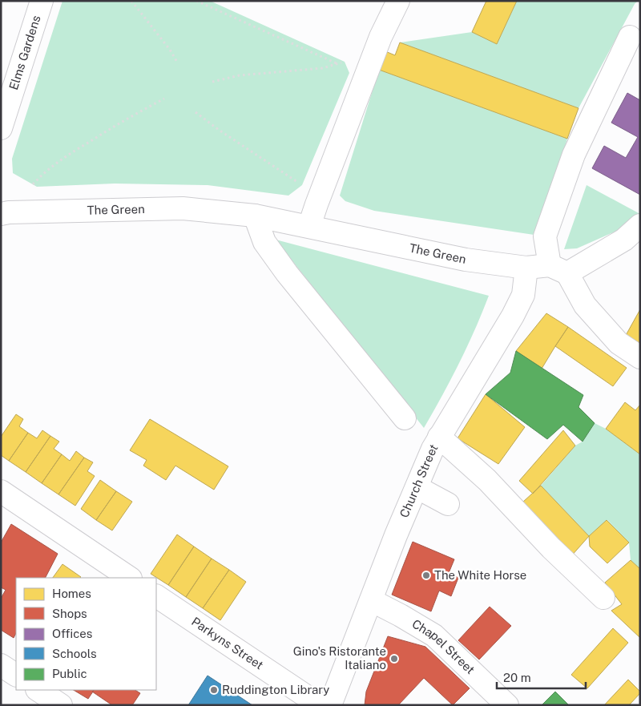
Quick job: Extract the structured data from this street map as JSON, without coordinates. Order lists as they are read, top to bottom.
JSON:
{
  "streets": {
    "street": [
      "Elms Gardens",
      "The Green",
      "Church Street",
      "Parkyns Street",
      "Chapel Street"
    ]
  },
  "crossings": [
    ["The Green", "Church Street"],
    ["Church Street", "Chapel Street"]
  ],
  "places": ["The White Horse", "Gino's Ristorante Italiano", "Ruddington Library"],
  "legend": [
    "Homes",
    "Shops",
    "Offices",
    "Schools",
    "Public"
  ],
  "scale_bar": "20 m"
}
